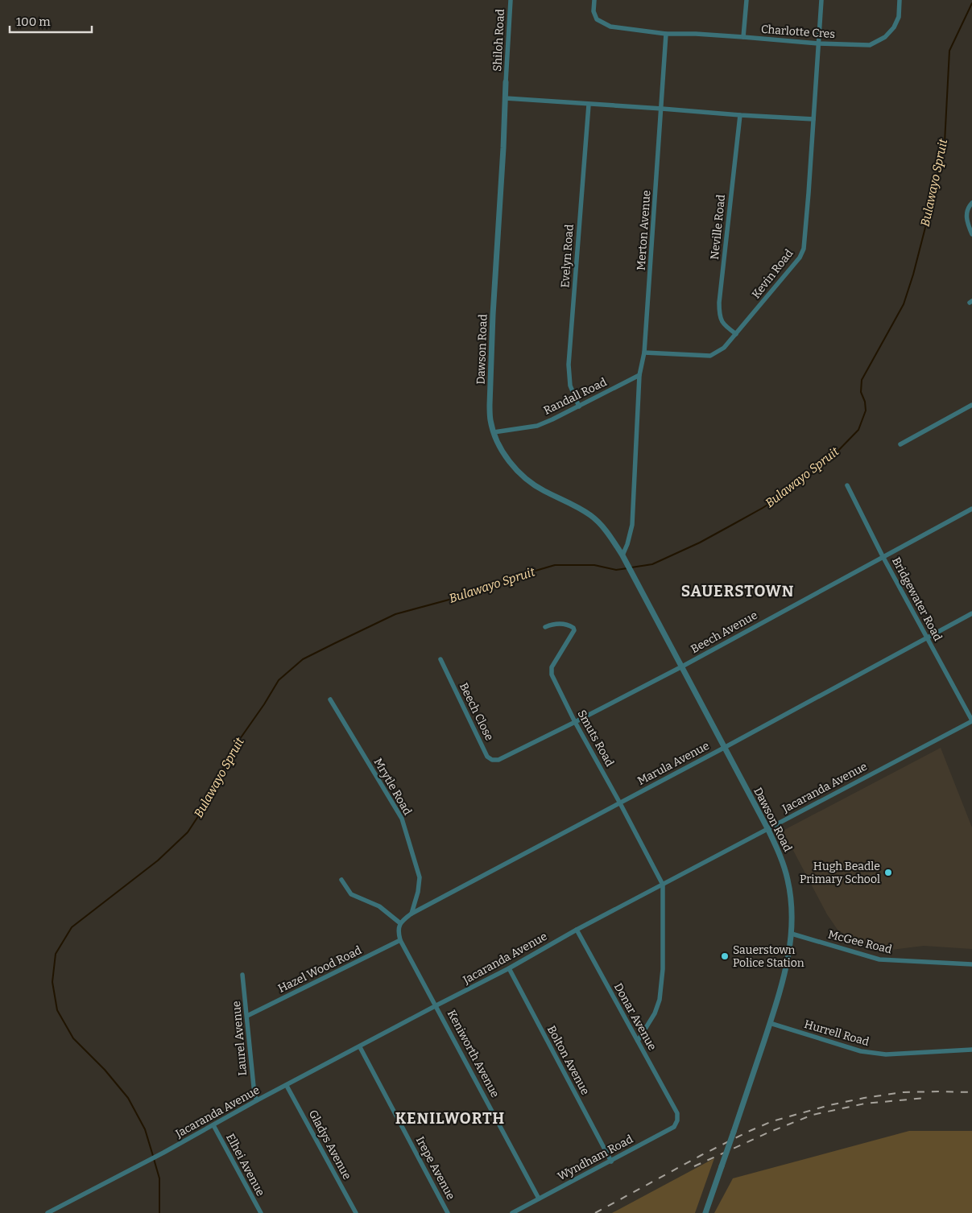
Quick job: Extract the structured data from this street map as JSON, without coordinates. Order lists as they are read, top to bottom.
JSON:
{
  "streets": {
    "street": [
      "Charlotte Cres",
      "Shiloh Road",
      "Neville Road",
      "Merton Avenue",
      "Evelyn Road",
      "Kevin Road",
      "Dawson Road",
      "Randall Road",
      "Bridgewater Road",
      "Beech Avenue",
      "Beech Close",
      "Smuts Road",
      "Marula Avenue",
      "Mrytle Road",
      "Jacaranda Avenue",
      "McGee Road",
      "Hazel Wood Road",
      "Donar Avenue",
      "Hurrell Road",
      "Laurel Avenue",
      "Keniworth Avenue",
      "Bolton Avenue",
      "Gladys Avenue",
      "Wyndham Road",
      "Elhei Avenue",
      "Irepe Avenue"
    ]
  },
  "crossings": [
    ["Charlotte Cres", "Kevin Road"],
    ["Shiloh Road", "Dawson Road"],
    ["Neville Road", "Kevin Road"],
    ["Merton Avenue", "Kevin Road"],
    ["Evelyn Road", "Randall Road"],
    ["Dawson Road", "Randall Road"],
    ["Dawson Road", "Beech Avenue"],
    ["Dawson Road", "Marula Avenue"],
    ["Dawson Road", "Jacaranda Avenue"],
    ["Dawson Road", "McGee Road"],
    ["Dawson Road", "Hurrell Road"],
    ["Bridgewater Road", "Beech Avenue"],
    ["Bridgewater Road", "Marula Avenue"],
    ["Bridgewater Road", "Jacaranda Avenue"],
    ["Beech Avenue", "Beech Close"],
    ["Beech Avenue", "Smuts Road"],
    ["Smuts Road", "Marula Avenue"],
    ["Smuts Road", "Jacaranda Avenue"],
    ["Marula Avenue", "Mrytle Road"],
    ["Jacaranda Avenue", "Donar Avenue"],
    ["Jacaranda Avenue", "Laurel Avenue"],
    ["Jacaranda Avenue", "Keniworth Avenue"],
    ["Jacaranda Avenue", "Bolton Avenue"],
    ["Jacaranda Avenue", "Gladys Avenue"],
    ["Jacaranda Avenue", "Elhei Avenue"],
    ["Jacaranda Avenue", "Irepe Avenue"],
    ["Hazel Wood Road", "Laurel Avenue"],
    ["Hazel Wood Road", "Keniworth Avenue"],
    ["Donar Avenue", "Wyndham Road"],
    ["Keniworth Avenue", "Wyndham Road"],
    ["Bolton Avenue", "Wyndham Road"]
  ],
  "districts": ["SAUERSTOWN", "KENILWORTH"],
  "water": ["Bulawayo Spruit"],
  "places": ["Hugh Beadle Primary School", "Sauerstown Police Station"],
  "scale_bar": "100 m"
}
